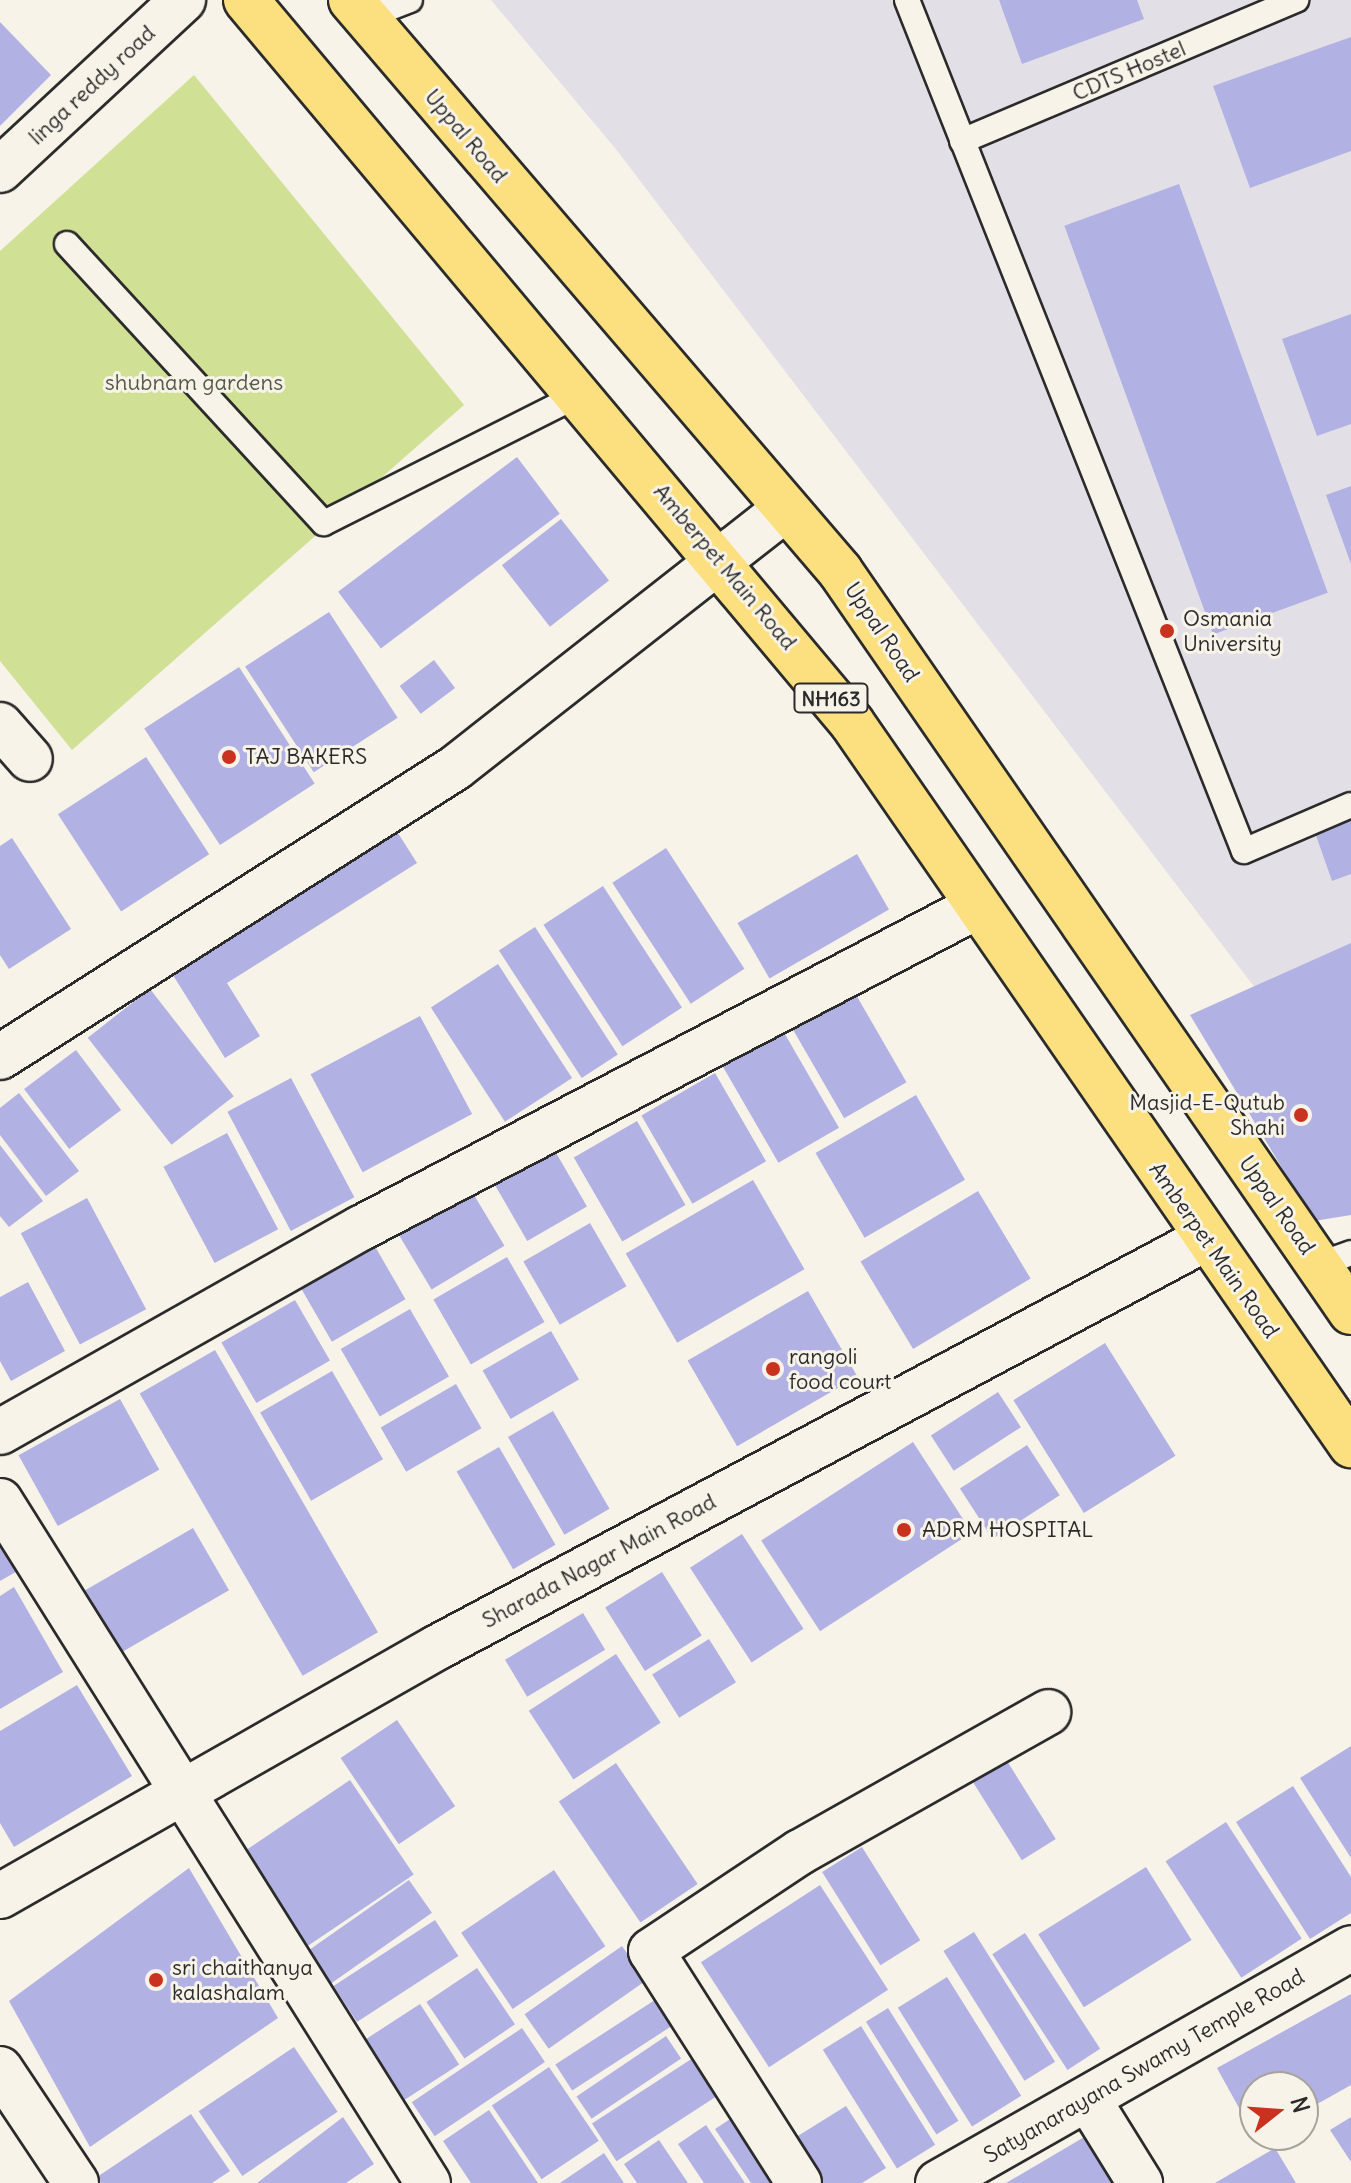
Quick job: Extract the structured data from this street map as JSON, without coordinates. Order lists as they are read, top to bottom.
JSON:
{
  "streets": {
    "highway": ["Uppal Road", "Amberpet Main Road", "NH163"],
    "street": ["linga reddy road", "Sharada Nagar Main Road", "Satyanarayana Swamy Temple Road"],
    "lane": ["CDTS Hostel"]
  },
  "crossings": [
    ["Amberpet Main Road", "Sharada Nagar Main Road"]
  ],
  "parks": ["shubnam gardens"],
  "places": [
    "Osmania University",
    "TAJ BAKERS",
    "Masjid-E-Qutub Shahi",
    "rangoli food court",
    "ADRM HOSPITAL",
    "sri chaithanya kalashalam"
  ],
  "north": "right"
}
